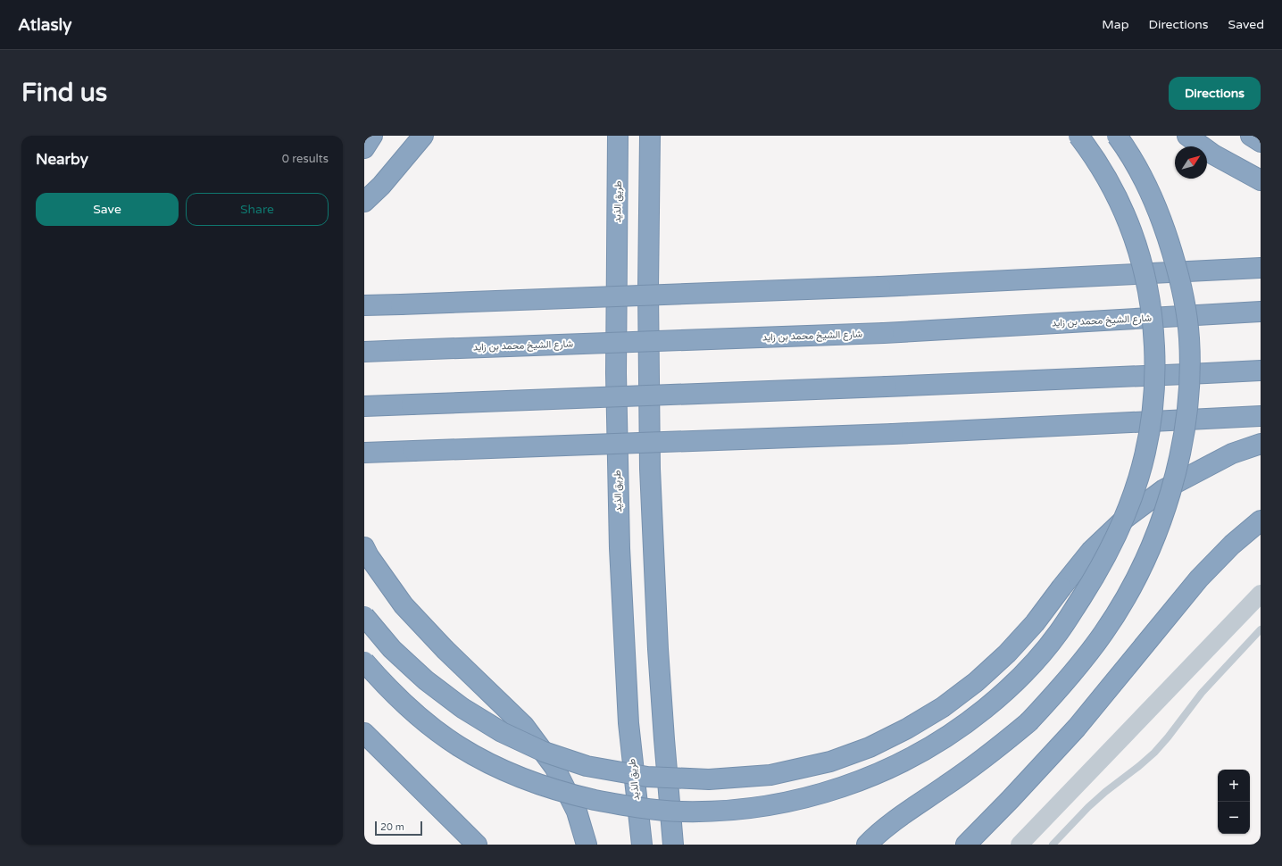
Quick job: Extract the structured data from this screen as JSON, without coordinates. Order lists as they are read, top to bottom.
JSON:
{
  "streets": {
    "highway": ["طريق الذيد", "شارع الشيخ محمد بن زايد"]
  },
  "scale_bar": "20 m",
  "north": "top right",
  "page": {
    "header": "Atlasly",
    "nav": ["Map", "Directions", "Saved"],
    "buttons": [
      "Directions",
      ["Save", "Share"]
    ],
    "title": "Find us",
    "heading": ["Nearby", "0 results"],
    "map_buttons": ["+", "−"],
    "scale": "20 m"
  }
}
